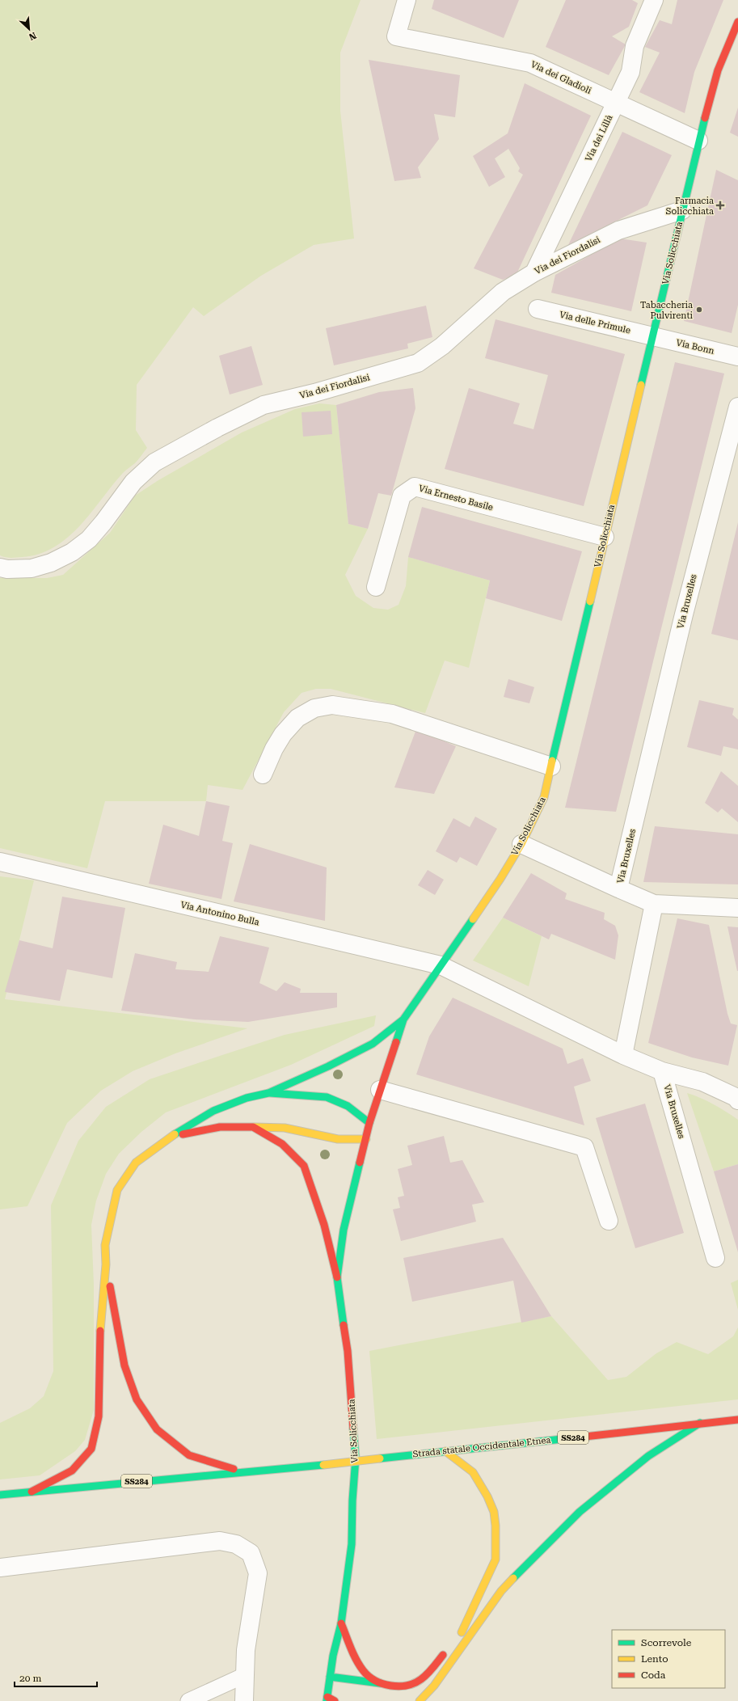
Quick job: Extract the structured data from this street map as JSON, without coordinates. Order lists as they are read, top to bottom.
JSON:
{
  "streets": {
    "main road": ["Via Solicchiata", "SS284", "Strada statale Occidentale Etnea"],
    "street": [
      "Via dei Gladioli",
      "Via dei Lillà",
      "Via dei Fiordalisi",
      "Via delle Primule",
      "Via Bonn",
      "Via Ernesto Basile",
      "Via Bruxelles",
      "Via Antonino Bulla"
    ]
  },
  "crossings": [
    ["Via dei Gladioli", "Via dei Lillà"],
    ["Via dei Gladioli", "Via Solicchiata"],
    ["Via dei Lillà", "Via dei Fiordalisi"],
    ["Via Solicchiata", "Via dei Fiordalisi"],
    ["Via Solicchiata", "Via delle Primule"],
    ["Via Solicchiata", "Via Bonn"],
    ["Via Solicchiata", "Via Ernesto Basile"],
    ["Via Solicchiata", "Via Antonino Bulla"],
    ["Via delle Primule", "Via Bonn"],
    ["SS284", "Strada statale Occidentale Etnea"]
  ],
  "places": {
    "health": ["Farmacia Solicchiata"],
    "other": ["Tabaccheria Pulvirenti"]
  },
  "legend": ["Scorrevole", "Lento", "Coda"],
  "scale_bar": "20 m",
  "north": "bottom right"
}
